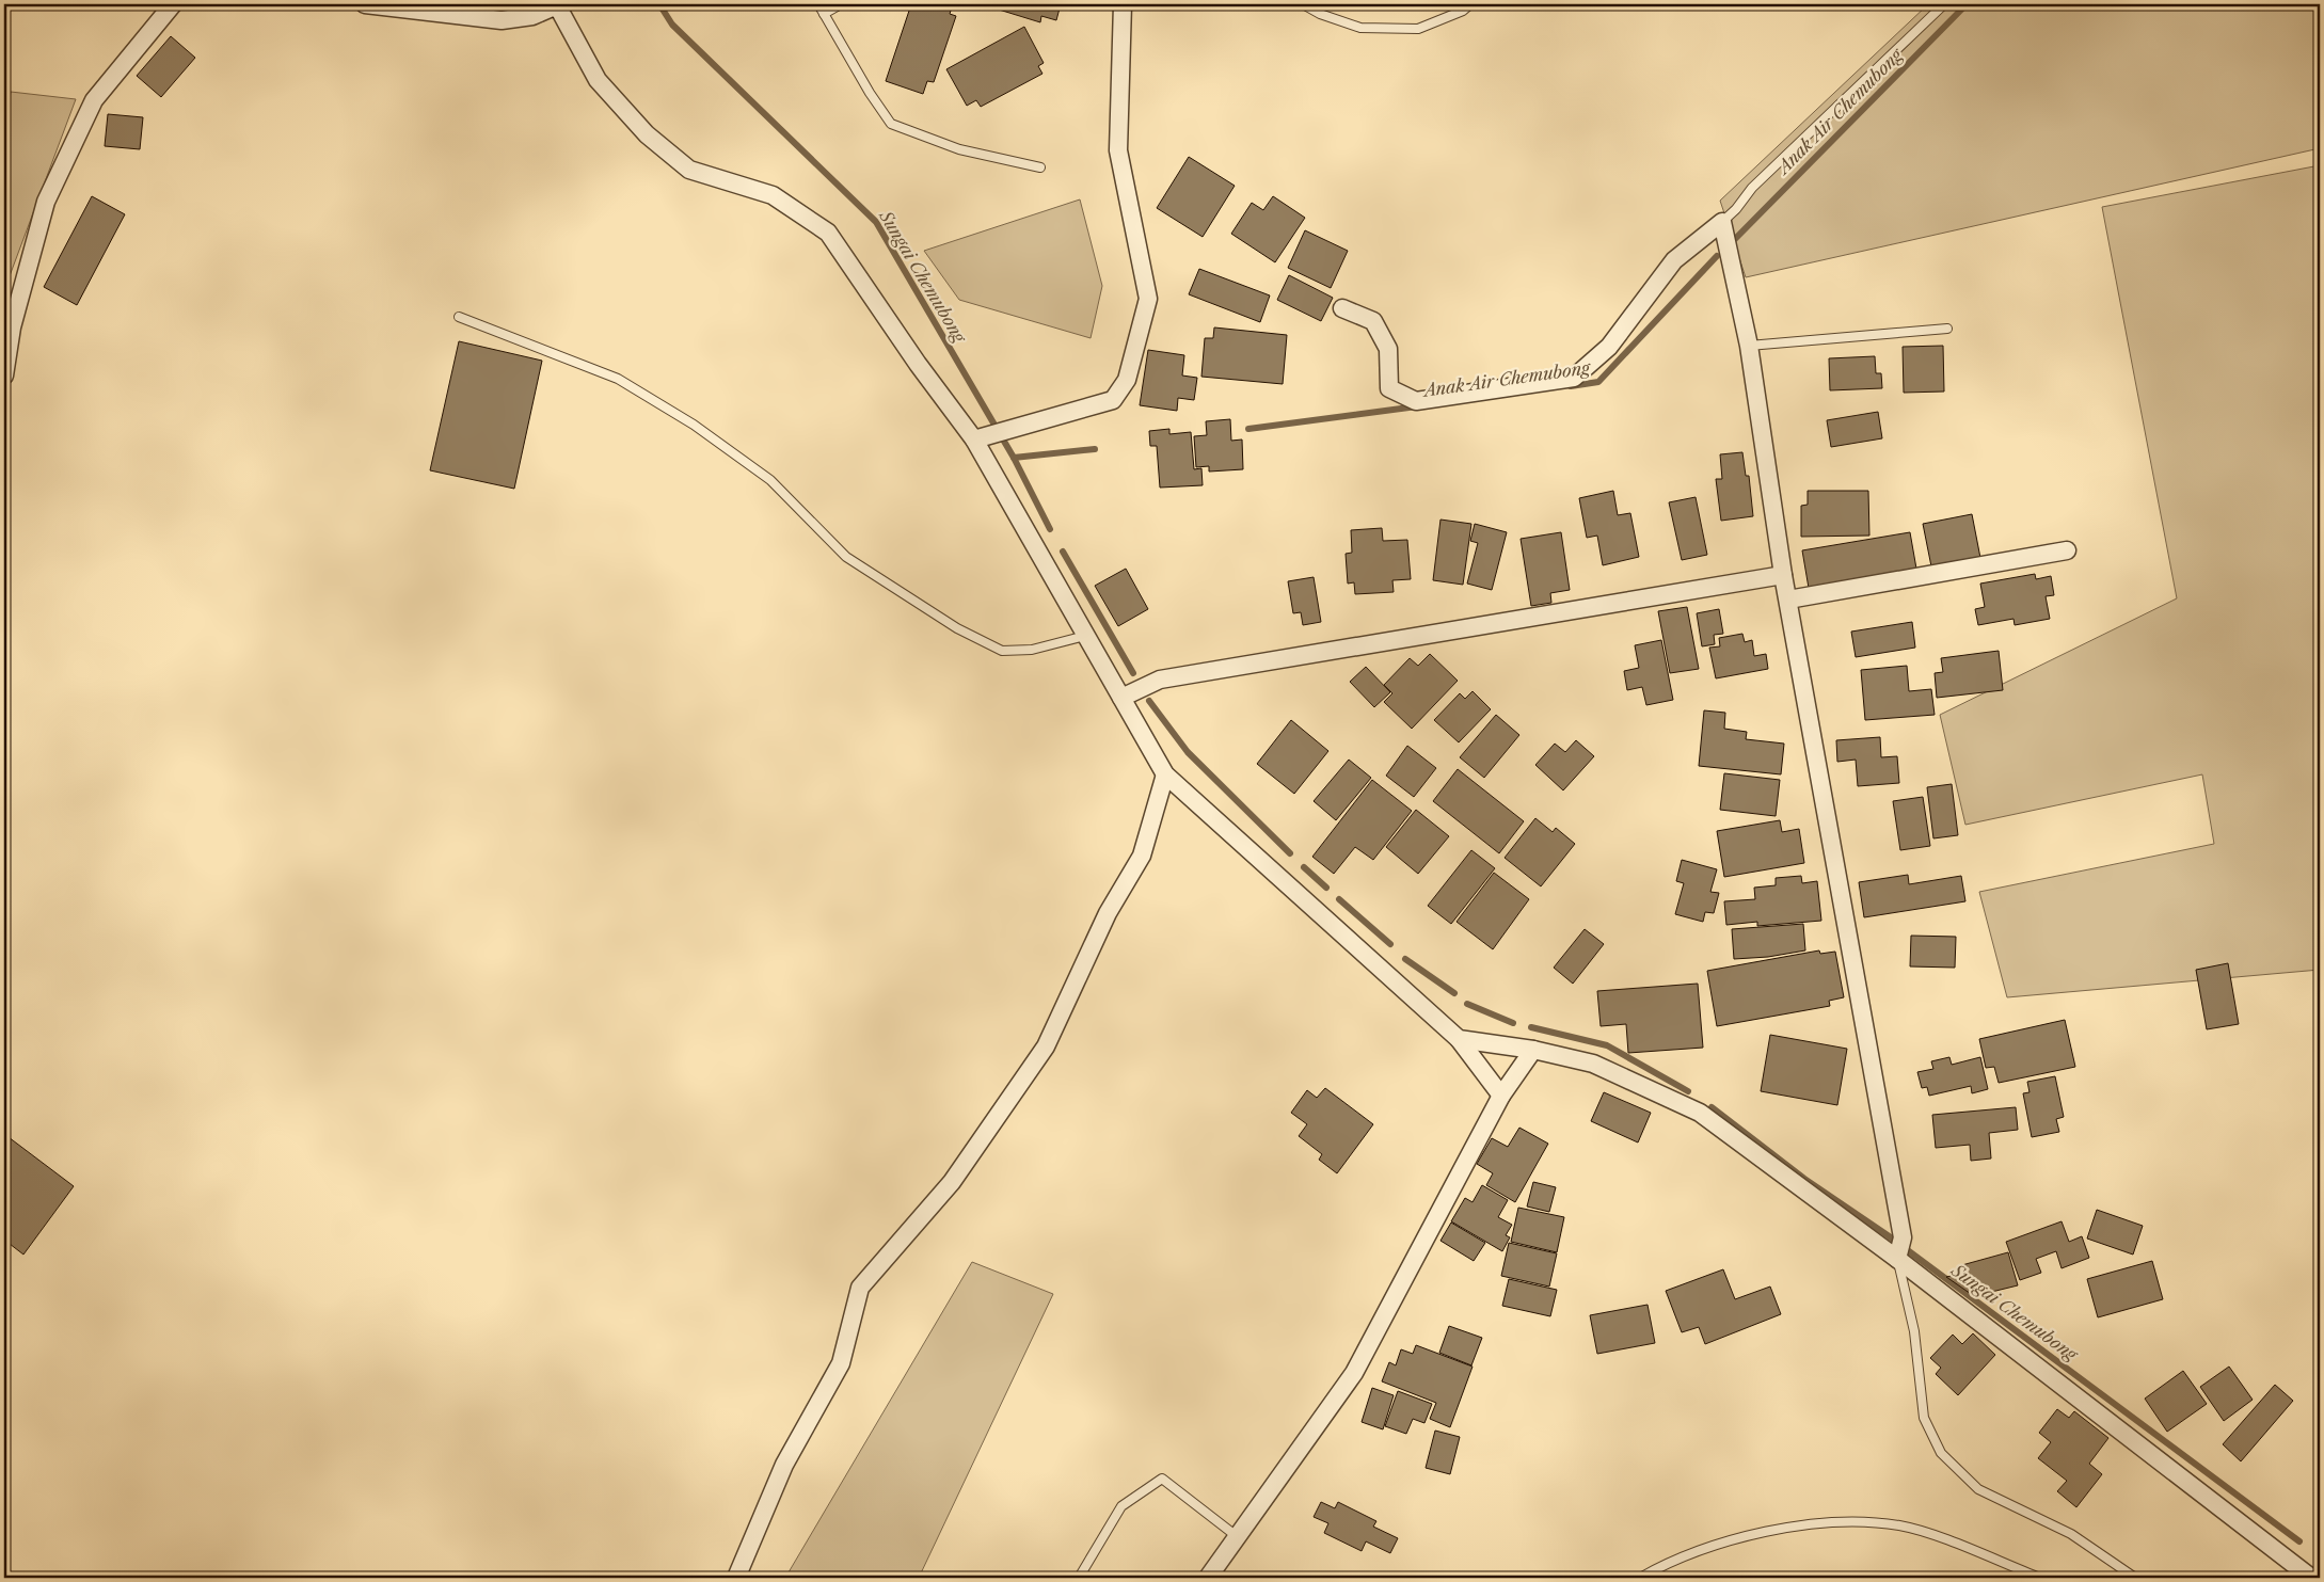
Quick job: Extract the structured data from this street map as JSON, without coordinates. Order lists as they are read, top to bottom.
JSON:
{
  "water": ["Anak Air Chemubong", "Sungai Chemubong"]
}
